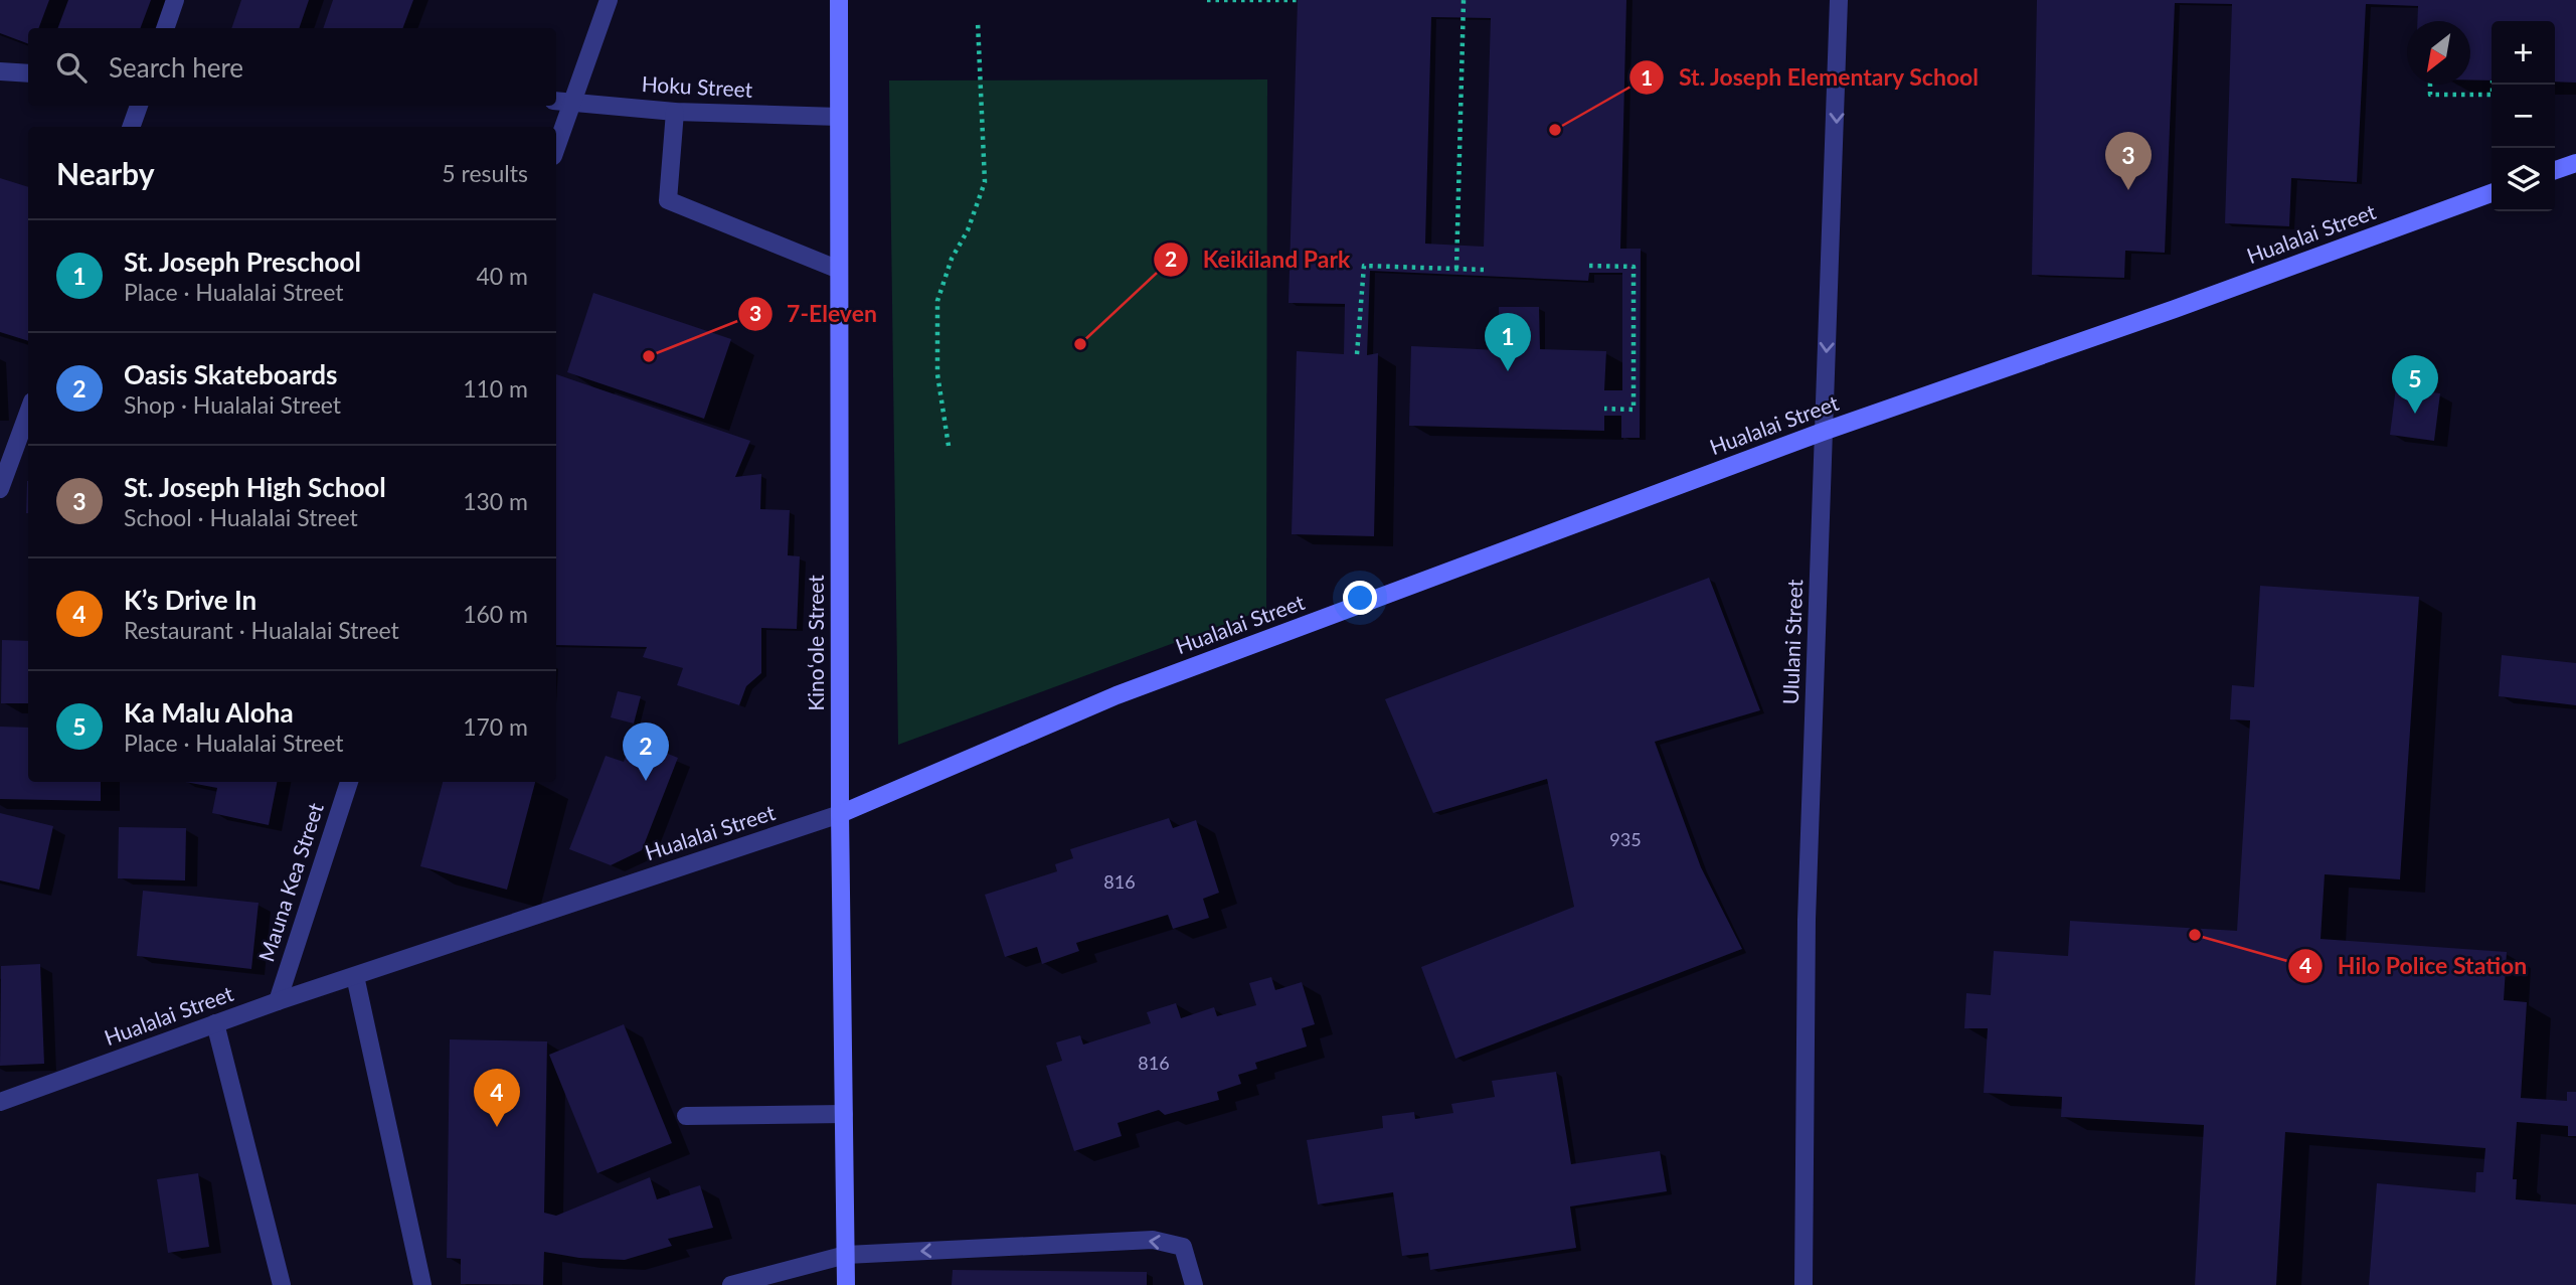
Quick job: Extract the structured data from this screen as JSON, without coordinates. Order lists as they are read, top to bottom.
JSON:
{
  "streets": {
    "street": [
      "Hoku Street",
      "Hualalai Street",
      "Ululani Street",
      "Kinoʻole Street",
      "Mauna Kea Street"
    ]
  },
  "crossings": [
    ["Hoku Street", "Kinoʻole Street"],
    ["Hualalai Street", "Ululani Street"],
    ["Hualalai Street", "Kinoʻole Street"],
    ["Hualalai Street", "Mauna Kea Street"]
  ],
  "places": [
    "St. Joseph Elementary School",
    "Keikiland Park",
    "7-Eleven",
    "Hilo Police Station"
  ],
  "house_numbers": ["935", "816", "816"],
  "north": "bottom left",
  "page": {
    "map_buttons": ["+", "−"],
    "search": "Search here",
    "heading": ["Nearby", "5 results"],
    "pins": [
      "3",
      "1",
      "5",
      "2",
      "4"
    ],
    "list": [
      {
        "mark": "1",
        "name": "St. Joseph Preschool",
        "note": "Place · Hualalai Street",
        "value": "40 m"
      },
      {
        "mark": "2",
        "name": "Oasis Skateboards",
        "note": "Shop · Hualalai Street",
        "value": "110 m"
      },
      {
        "mark": "3",
        "name": "St. Joseph High School",
        "note": "School · Hualalai Street",
        "value": "130 m"
      },
      {
        "mark": "4",
        "name": "K’s Drive In",
        "note": "Restaurant · Hualalai Street",
        "value": "160 m"
      },
      {
        "mark": "5",
        "name": "Ka Malu Aloha",
        "note": "Place · Hualalai Street",
        "value": "170 m"
      }
    ]
  }
}
